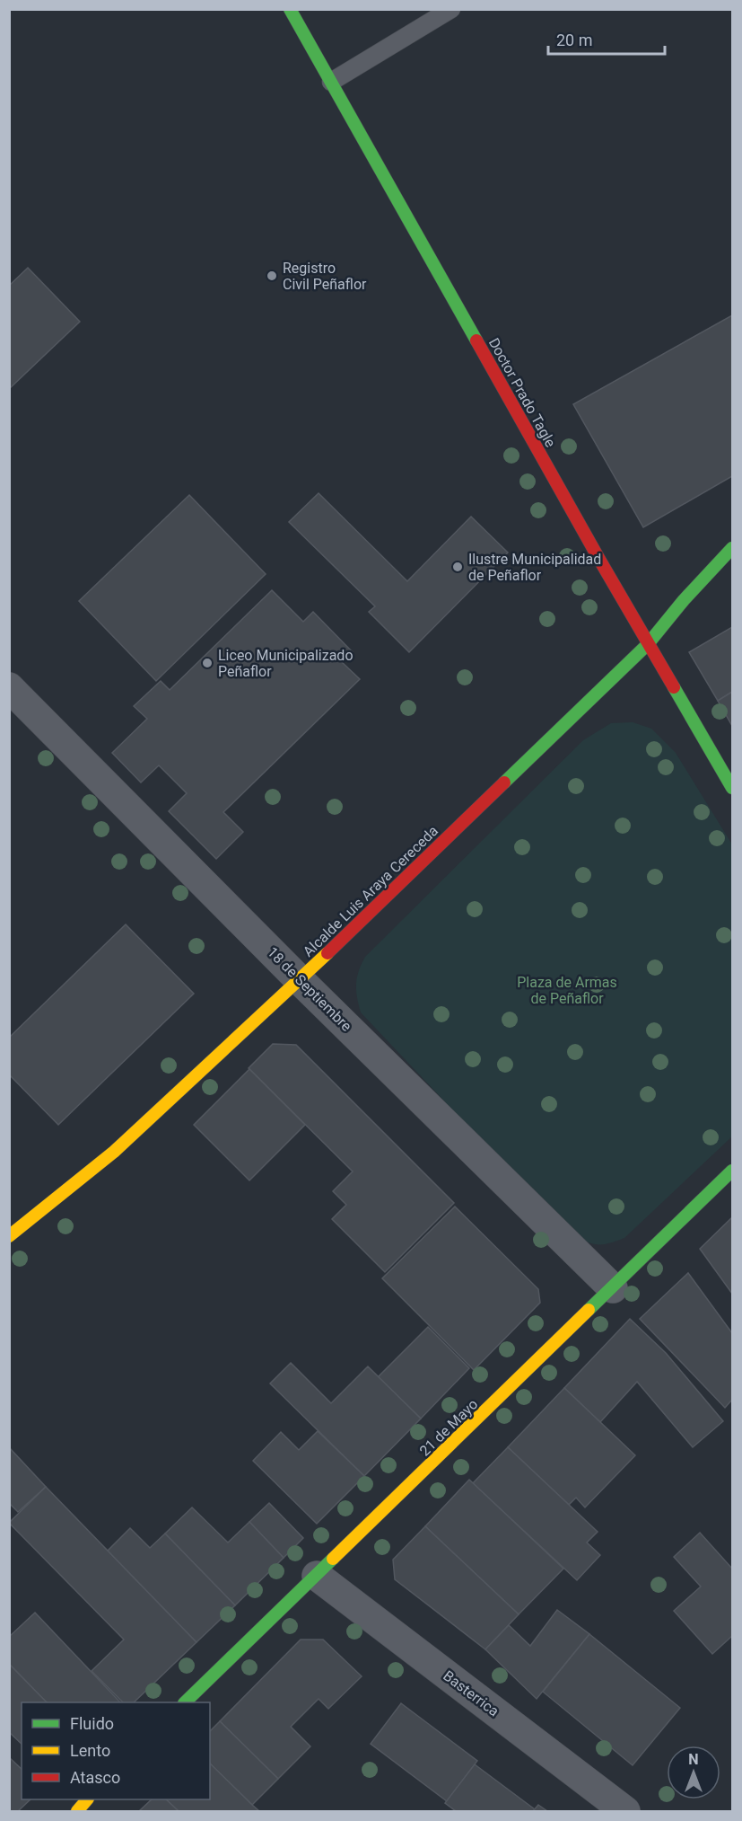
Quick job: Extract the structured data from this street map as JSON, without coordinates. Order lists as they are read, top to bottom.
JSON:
{
  "streets": {
    "main road": ["Doctor Prado Tagle", "Alcalde Luis Araya Cereceda", "21 de Mayo"],
    "street": ["18 de Septiembre", "Basterrica"]
  },
  "crossings": [
    ["Doctor Prado Tagle", "Alcalde Luis Araya Cereceda"],
    ["Alcalde Luis Araya Cereceda", "18 de Septiembre"],
    ["18 de Septiembre", "21 de Mayo"],
    ["21 de Mayo", "Basterrica"]
  ],
  "parks": ["Plaza de Armas de Peñaflor"],
  "places": ["Registro Civil Peñaflor", "Ilustre Municipalidad de Peñaflor", "Liceo Municipalizado Peñaflor"],
  "legend": ["Fluido", "Lento", "Atasco"],
  "scale_bar": "20 m",
  "north": "top"
}
